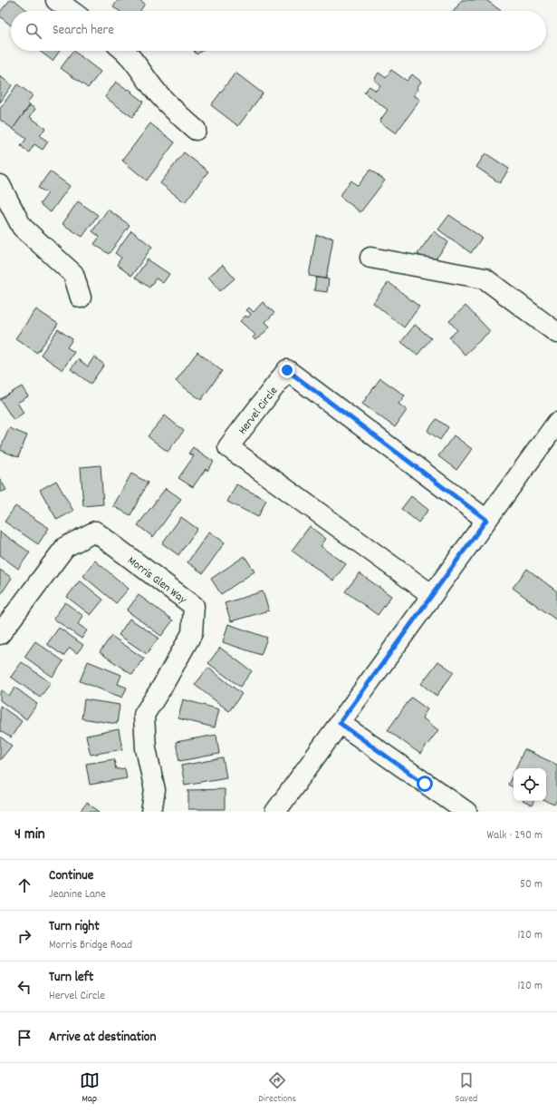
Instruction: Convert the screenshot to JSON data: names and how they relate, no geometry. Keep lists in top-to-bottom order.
{
  "streets": {
    "street": ["Hervel Circle", "Morris Glen Way"]
  },
  "page": {
    "search": "Search here",
    "heading": ["4 min", "Walk · 290 m"],
    "list": [
      ["Continue", "Jeanine Lane", "50 m"],
      ["Turn right", "Morris Bridge Road", "120 m"],
      ["Turn left", "Hervel Circle", "120 m"],
      "Arrive at destination"
    ],
    "nav": ["Map", "Directions", "Saved"]
  }
}
